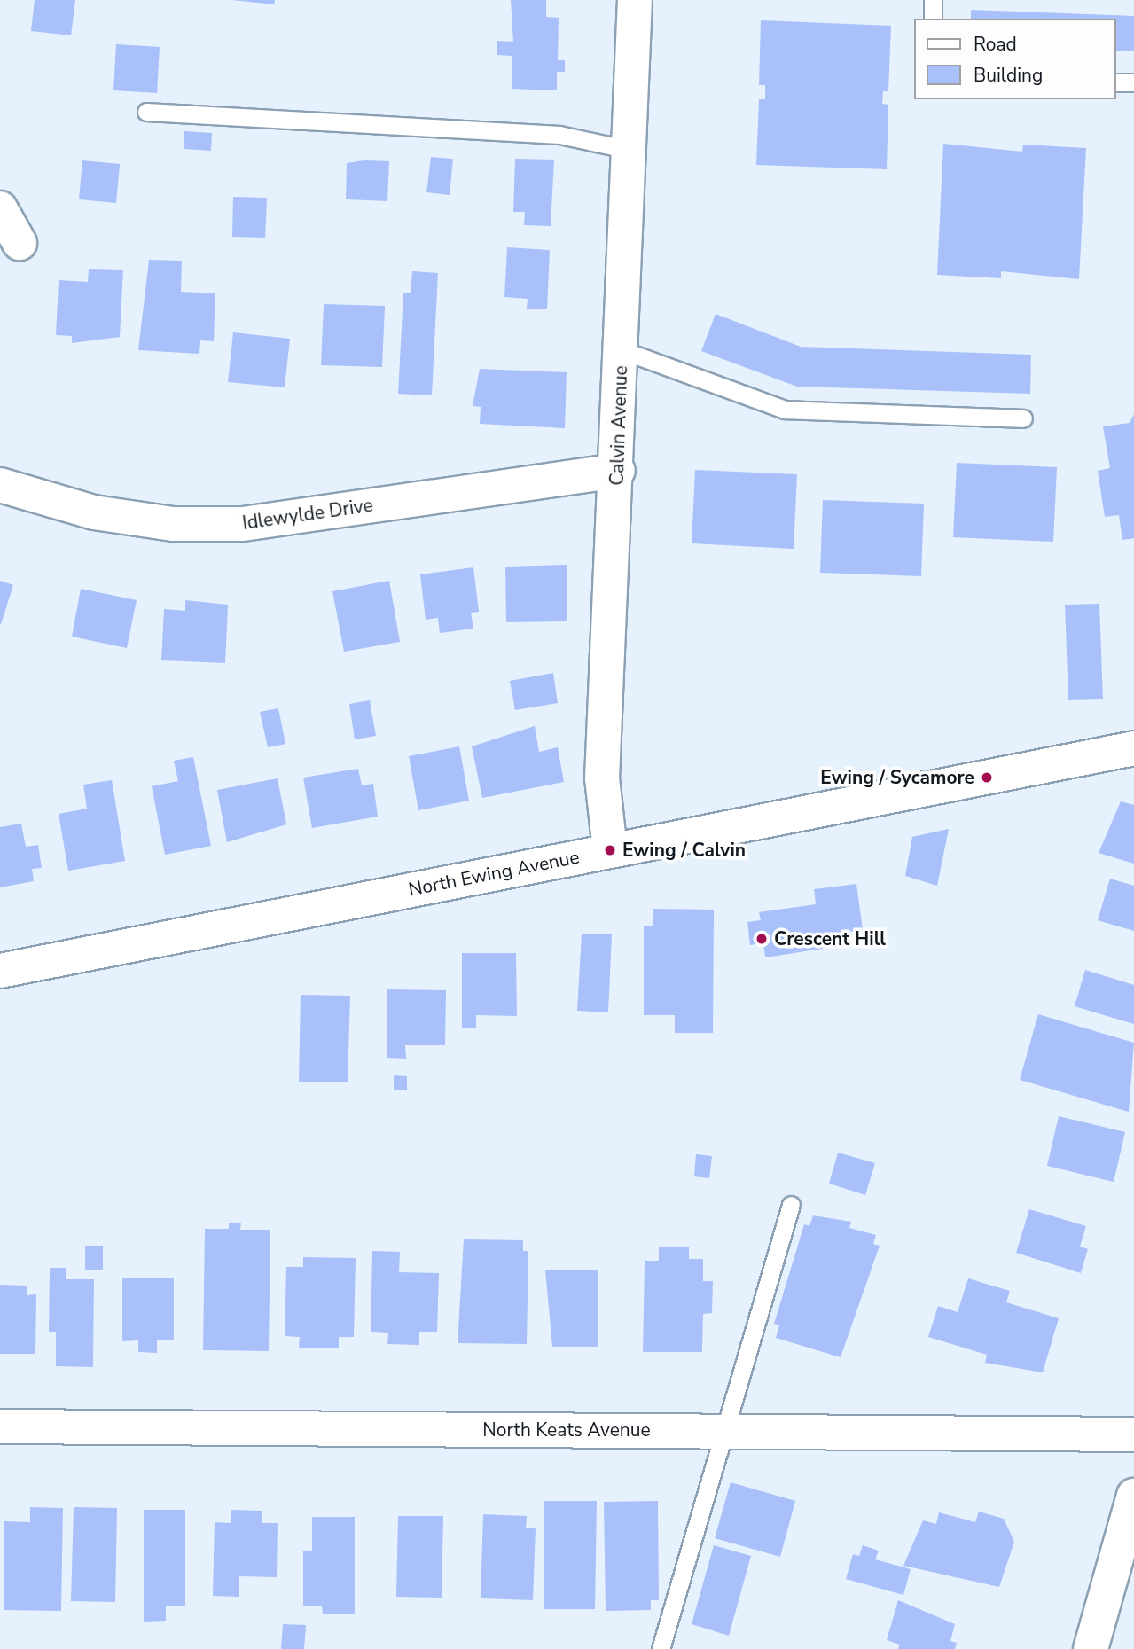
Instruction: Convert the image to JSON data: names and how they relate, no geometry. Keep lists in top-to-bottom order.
{
  "streets": {
    "street": [
      "Calvin Avenue",
      "Idlewylde Drive",
      "North Ewing Avenue",
      "North Keats Avenue"
    ]
  },
  "crossings": [
    ["Calvin Avenue", "Idlewylde Drive"],
    ["Calvin Avenue", "North Ewing Avenue"]
  ],
  "places": ["Ewing / Sycamore", "Ewing / Calvin", "Crescent Hill"],
  "legend": ["Road", "Building"]
}
